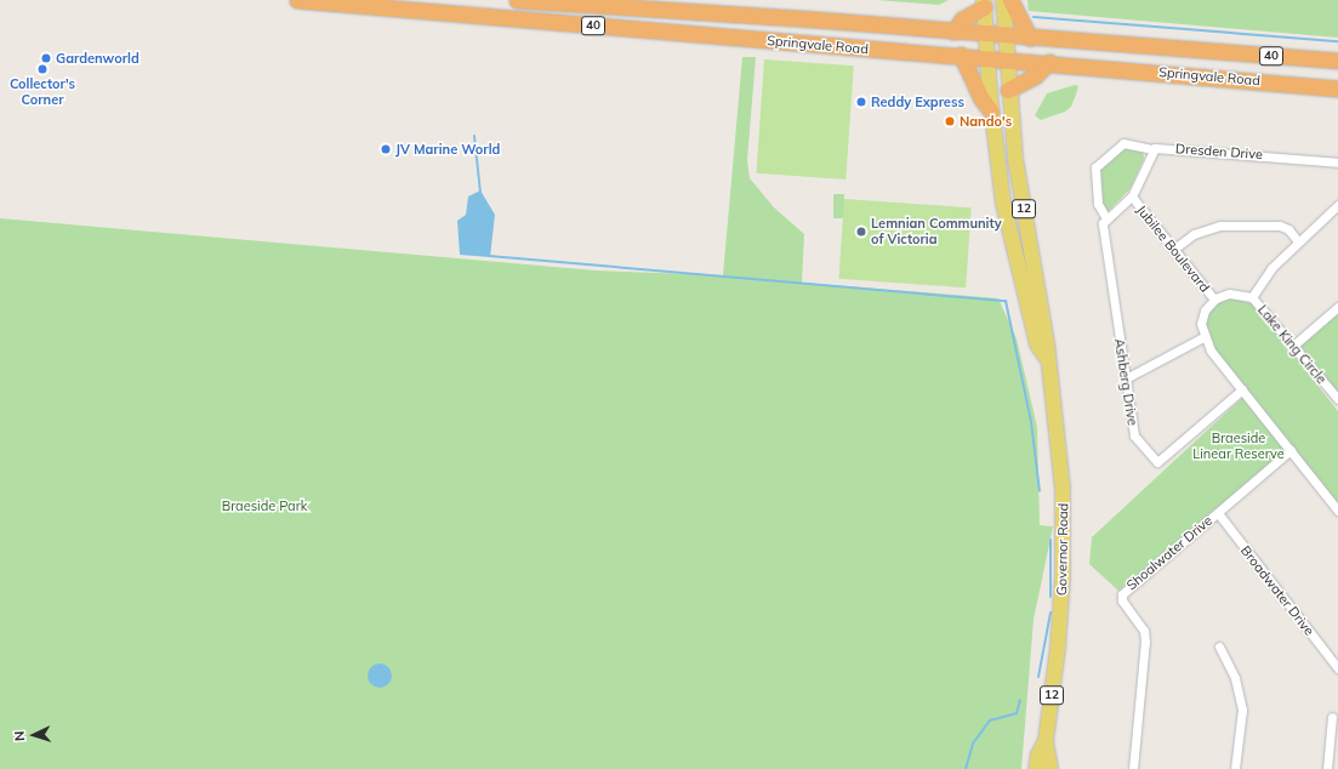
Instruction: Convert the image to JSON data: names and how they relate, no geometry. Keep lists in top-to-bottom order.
{
  "streets": {
    "highway": ["40", "Springvale Road"],
    "main road": ["12", "Governor Road"],
    "street": [
      "Dresden Drive",
      "Jubilee Boulevard",
      "Lake King Circle",
      "Ashberg Drive",
      "Shoalwater Drive",
      "Broadwater Drive"
    ]
  },
  "crossings": [
    ["Springvale Road", "12"],
    ["Springvale Road", "Governor Road"],
    ["Dresden Drive", "Ashberg Drive"],
    ["12", "Governor Road"],
    ["Jubilee Boulevard", "Lake King Circle"],
    ["Shoalwater Drive", "Broadwater Drive"]
  ],
  "parks": ["Braeside Linear Reserve", "Braeside Park"],
  "places": [
    "Gardenworld",
    "Collector's Corner",
    "Reddy Express",
    "Nando's",
    "JV Marine World",
    "Lemnian Community of Victoria"
  ],
  "north": "left"
}
